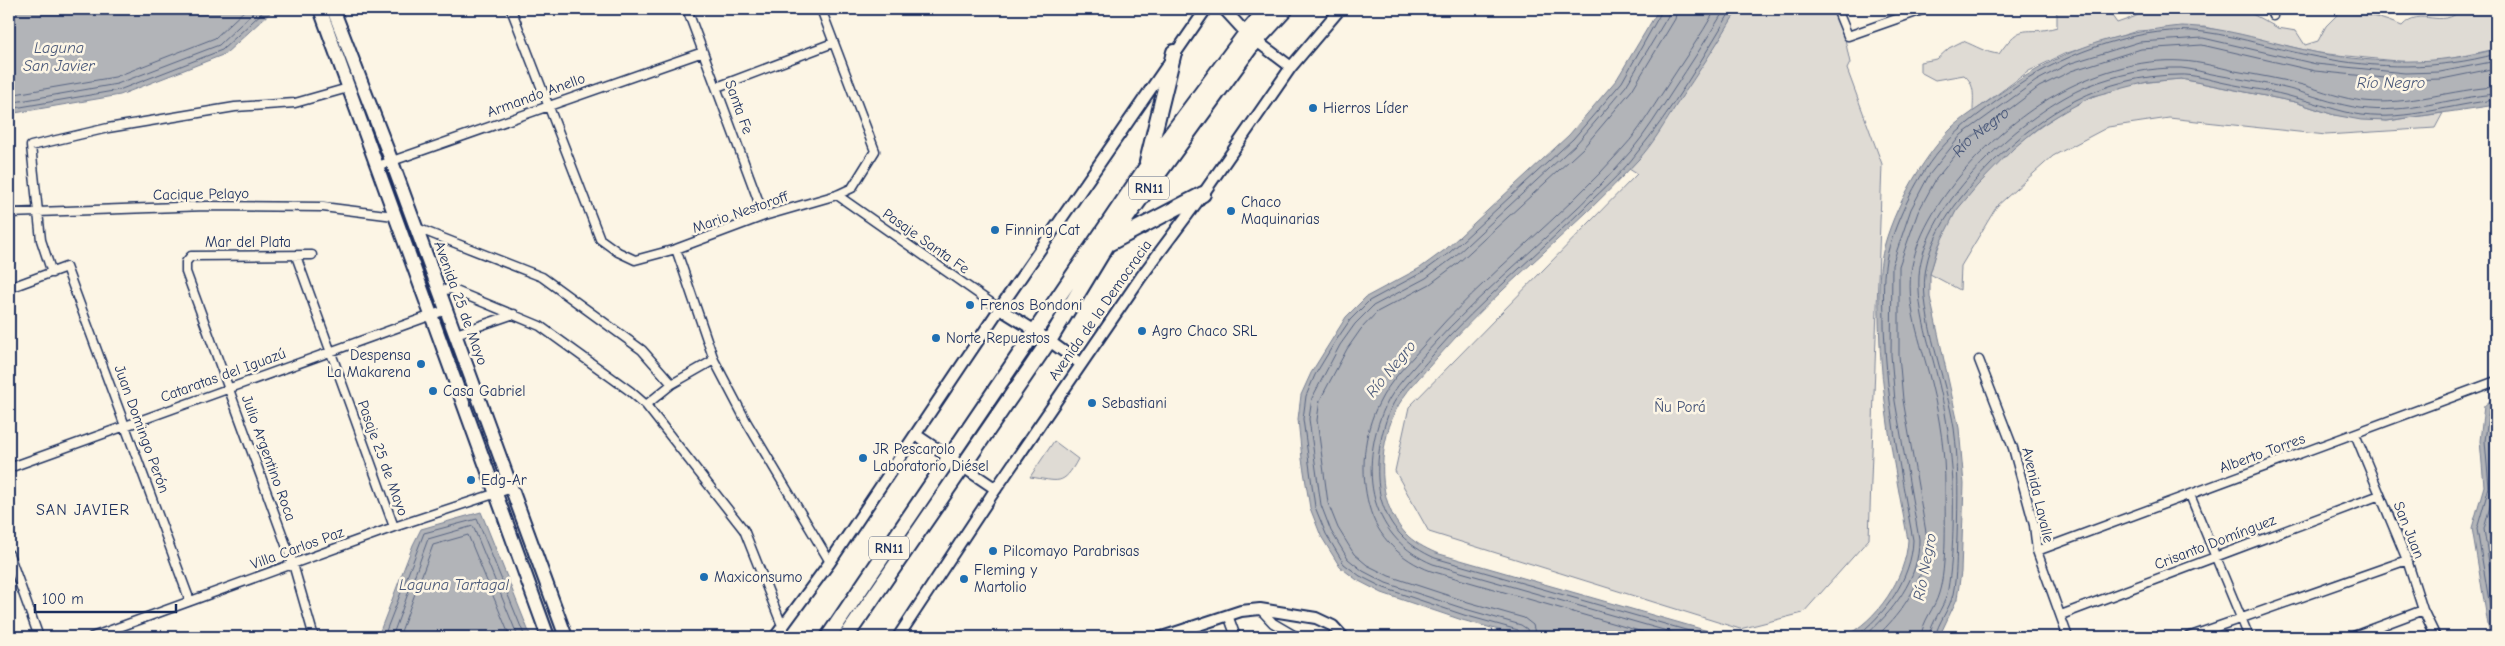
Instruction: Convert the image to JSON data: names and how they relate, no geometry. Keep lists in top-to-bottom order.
{
  "streets": {
    "highway": ["RN11", "Avenida de la Democracia"],
    "main road": ["Avenida 25 de Mayo"],
    "street": [
      "Armando Anello",
      "Santa Fe",
      "Cacique Pelayo",
      "Mario Nestoroff",
      "Pasaje Santa Fe",
      "Mar del Plata",
      "Cataratas del Iguazú",
      "Juan Domingo Perón",
      "Alberto Torres",
      "Julio Argentino Roca",
      "Pasaje 25 de Mayo",
      "Avenida Lavalle",
      "San Juan",
      "Crisanto Domínguez",
      "Villa Carlos Paz"
    ]
  },
  "crossings": [
    ["Armando Anello", "Santa Fe"],
    ["Armando Anello", "Mario Nestoroff"],
    ["Armando Anello", "Avenida 25 de Mayo"],
    ["Santa Fe", "Mario Nestoroff"],
    ["RN11", "Avenida de la Democracia"],
    ["Mario Nestoroff", "Pasaje Santa Fe"],
    ["Mar del Plata", "Julio Argentino Roca"],
    ["Mar del Plata", "Pasaje 25 de Mayo"],
    ["Avenida 25 de Mayo", "Cataratas del Iguazú"],
    ["Avenida 25 de Mayo", "Villa Carlos Paz"],
    ["Cataratas del Iguazú", "Juan Domingo Perón"],
    ["Cataratas del Iguazú", "Julio Argentino Roca"],
    ["Cataratas del Iguazú", "Pasaje 25 de Mayo"],
    ["Juan Domingo Perón", "Villa Carlos Paz"],
    ["Alberto Torres", "Avenida Lavalle"],
    ["Alberto Torres", "San Juan"],
    ["Julio Argentino Roca", "Villa Carlos Paz"],
    ["Pasaje 25 de Mayo", "Villa Carlos Paz"],
    ["Avenida Lavalle", "Crisanto Domínguez"],
    ["San Juan", "Crisanto Domínguez"]
  ],
  "districts": ["SAN JAVIER"],
  "water": ["Laguna San Javier", "Río Negro", "Laguna Tartagal"],
  "parks": ["Ñu Porá"],
  "places": [
    "Hierros Líder",
    "Chaco Maquinarias",
    "Finning Cat",
    "Frenos Bondoni",
    "Agro Chaco SRL",
    "Norte Repuestos",
    "Despensa La Makarena",
    "Casa Gabriel",
    "Sebastiani",
    "JR Pescarolo Laboratorio Diésel",
    "Edg-Ar",
    "Pilcomayo Parabrisas",
    "Maxiconsumo",
    "Fleming y Martolio"
  ],
  "scale_bar": "100 m"
}
